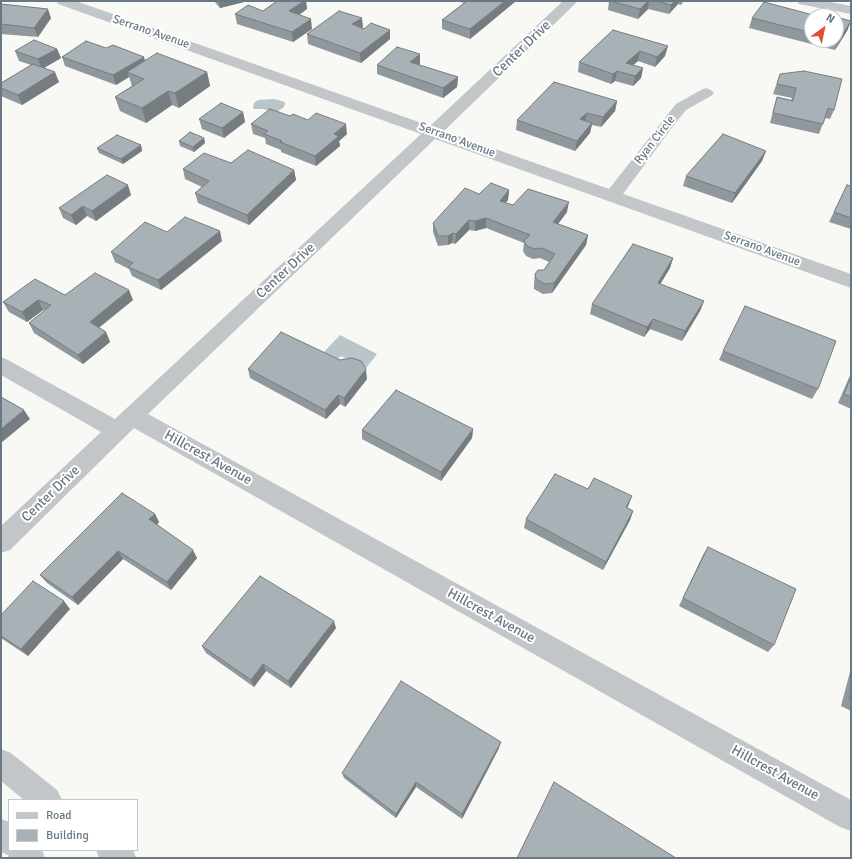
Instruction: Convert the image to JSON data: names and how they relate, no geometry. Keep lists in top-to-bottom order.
{
  "streets": {
    "street": [
      "Serrano Avenue",
      "Center Drive",
      "Ryan Circle",
      "Hillcrest Avenue"
    ]
  },
  "crossings": [
    ["Serrano Avenue", "Center Drive"],
    ["Serrano Avenue", "Ryan Circle"],
    ["Center Drive", "Hillcrest Avenue"]
  ],
  "legend": ["Road", "Building"],
  "north": "top right"
}
